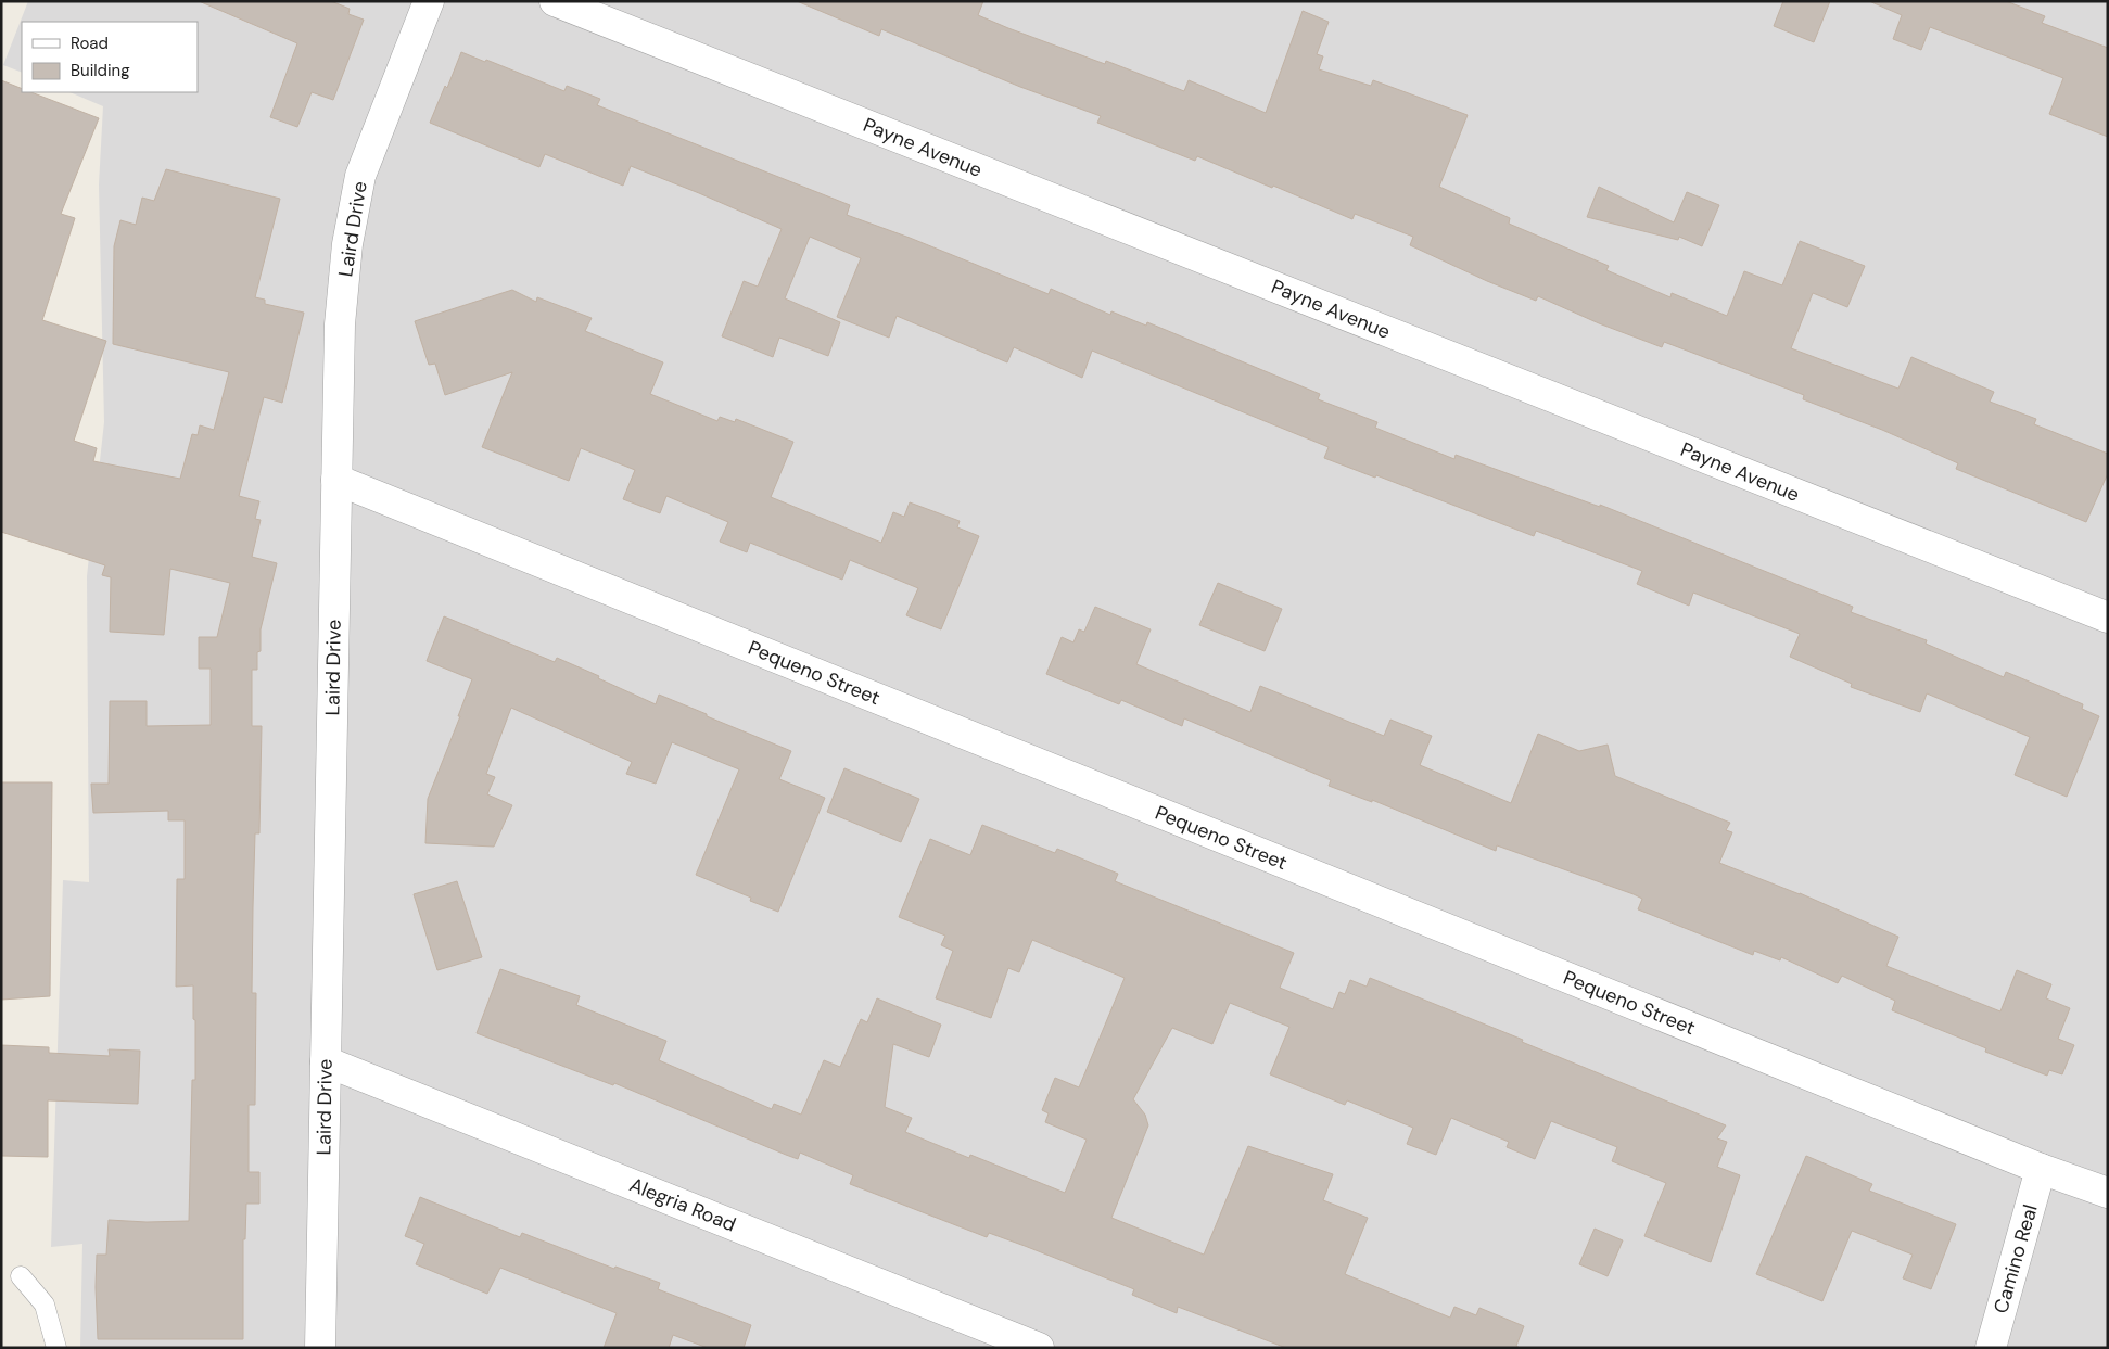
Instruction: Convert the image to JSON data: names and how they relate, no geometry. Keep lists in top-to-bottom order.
{
  "streets": {
    "street": [
      "Payne Avenue",
      "Laird Drive",
      "Pequeno Street",
      "Alegria Road",
      "Camino Real"
    ]
  },
  "crossings": [
    ["Laird Drive", "Pequeno Street"],
    ["Laird Drive", "Alegria Road"],
    ["Pequeno Street", "Camino Real"]
  ],
  "legend": ["Road", "Building"]
}
